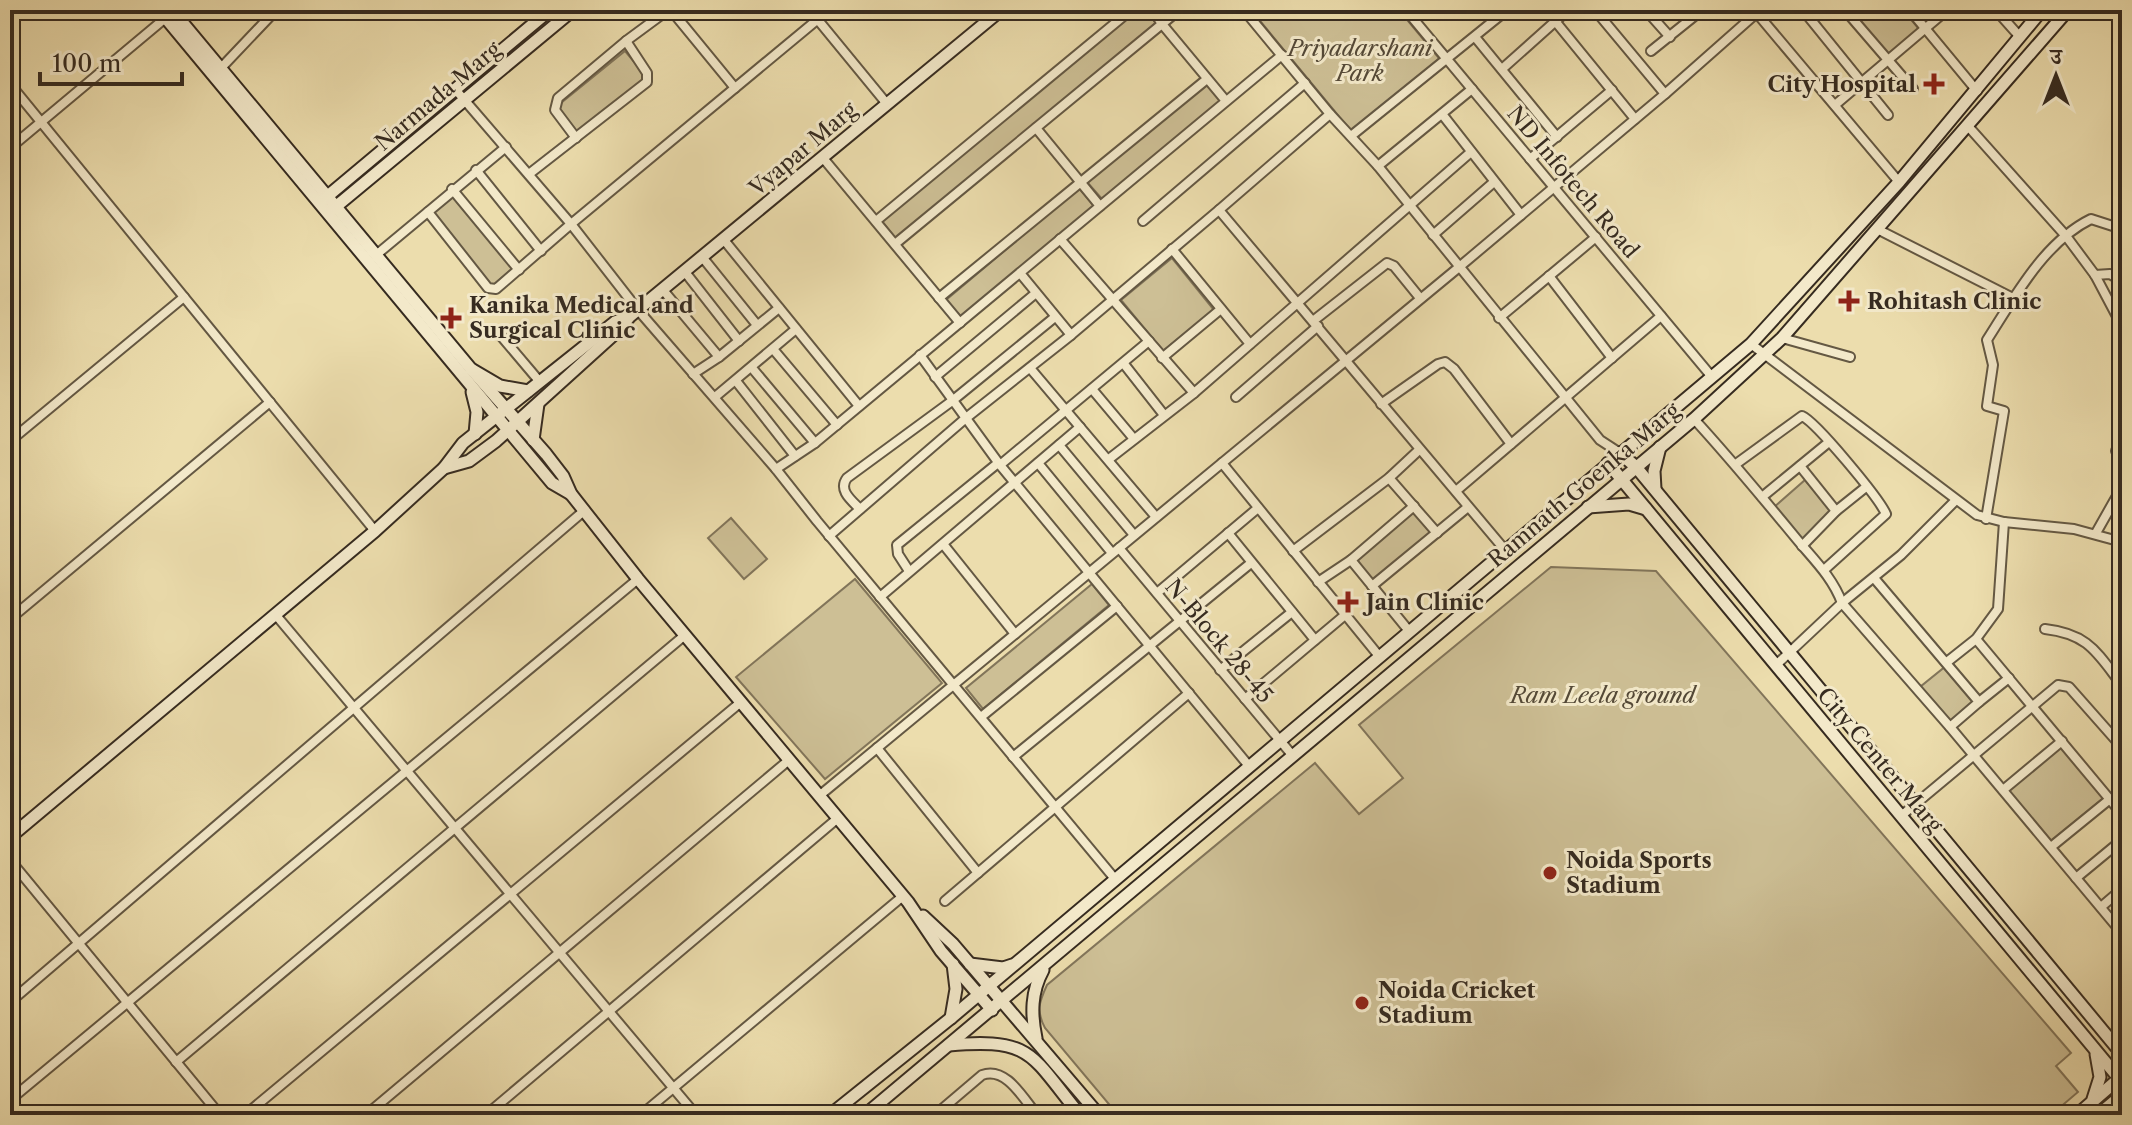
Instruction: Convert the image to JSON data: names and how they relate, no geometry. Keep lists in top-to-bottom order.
{
  "streets": {
    "street": [
      "Narmada Marg",
      "Vyapar Marg",
      "ND Infotech Road",
      "Ramnath Goenka Marg",
      "N-Block 28-45",
      "City Center Marg"
    ]
  },
  "crossings": [
    ["ND Infotech Road", "Ramnath Goenka Marg"],
    ["Ramnath Goenka Marg", "N-Block 28-45"],
    ["Ramnath Goenka Marg", "City Center Marg"]
  ],
  "parks": ["Priyadarshani Park", "Ram Leela ground"],
  "places": {
    "health": [
      "City Hospital",
      "Rohitash Clinic",
      "Kanika Medical and Surgical Clinic",
      "Jain Clinic"
    ],
    "other": ["Noida Sports Stadium", "Noida Cricket Stadium"]
  },
  "scale_bar": "100 m",
  "north": "top"
}
